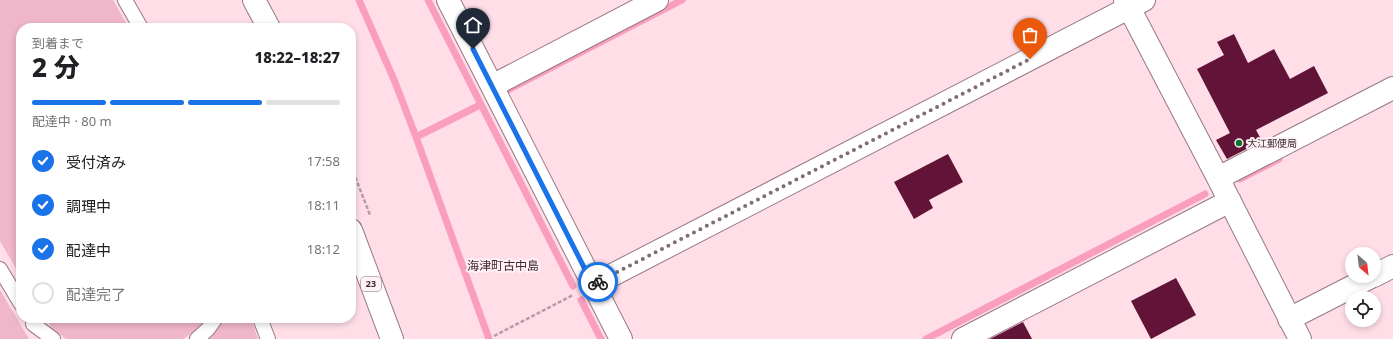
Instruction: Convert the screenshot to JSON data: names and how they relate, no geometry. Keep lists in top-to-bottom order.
{
  "streets": {
    "street": ["23"]
  },
  "districts": ["海津町古中島"],
  "places": ["大江郵便局"],
  "north": "bottom right",
  "page": {
    "heading": ["2 分", "到着まで", "18:22–18:27"],
    "bar": "配達中 · 80 m",
    "list": [
      ["受付済み", "17:58"],
      ["調理中", "18:11"],
      ["配達中", "18:12"],
      "配達完了"
    ]
  }
}
